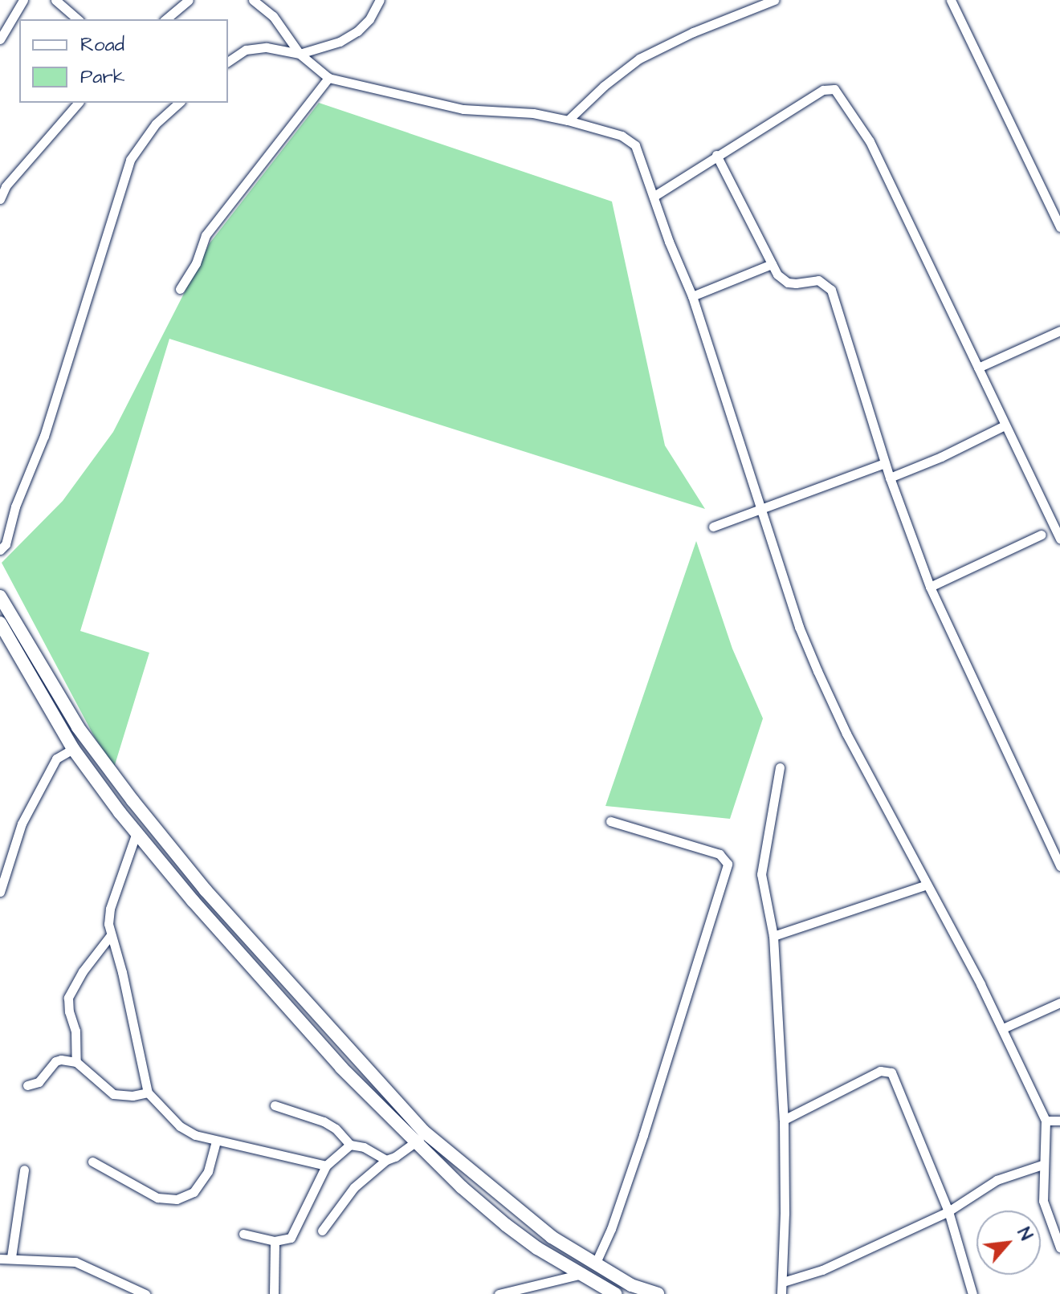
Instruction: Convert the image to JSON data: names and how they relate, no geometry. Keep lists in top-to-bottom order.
{
  "legend": ["Road", "Park"],
  "north": "top right"
}
